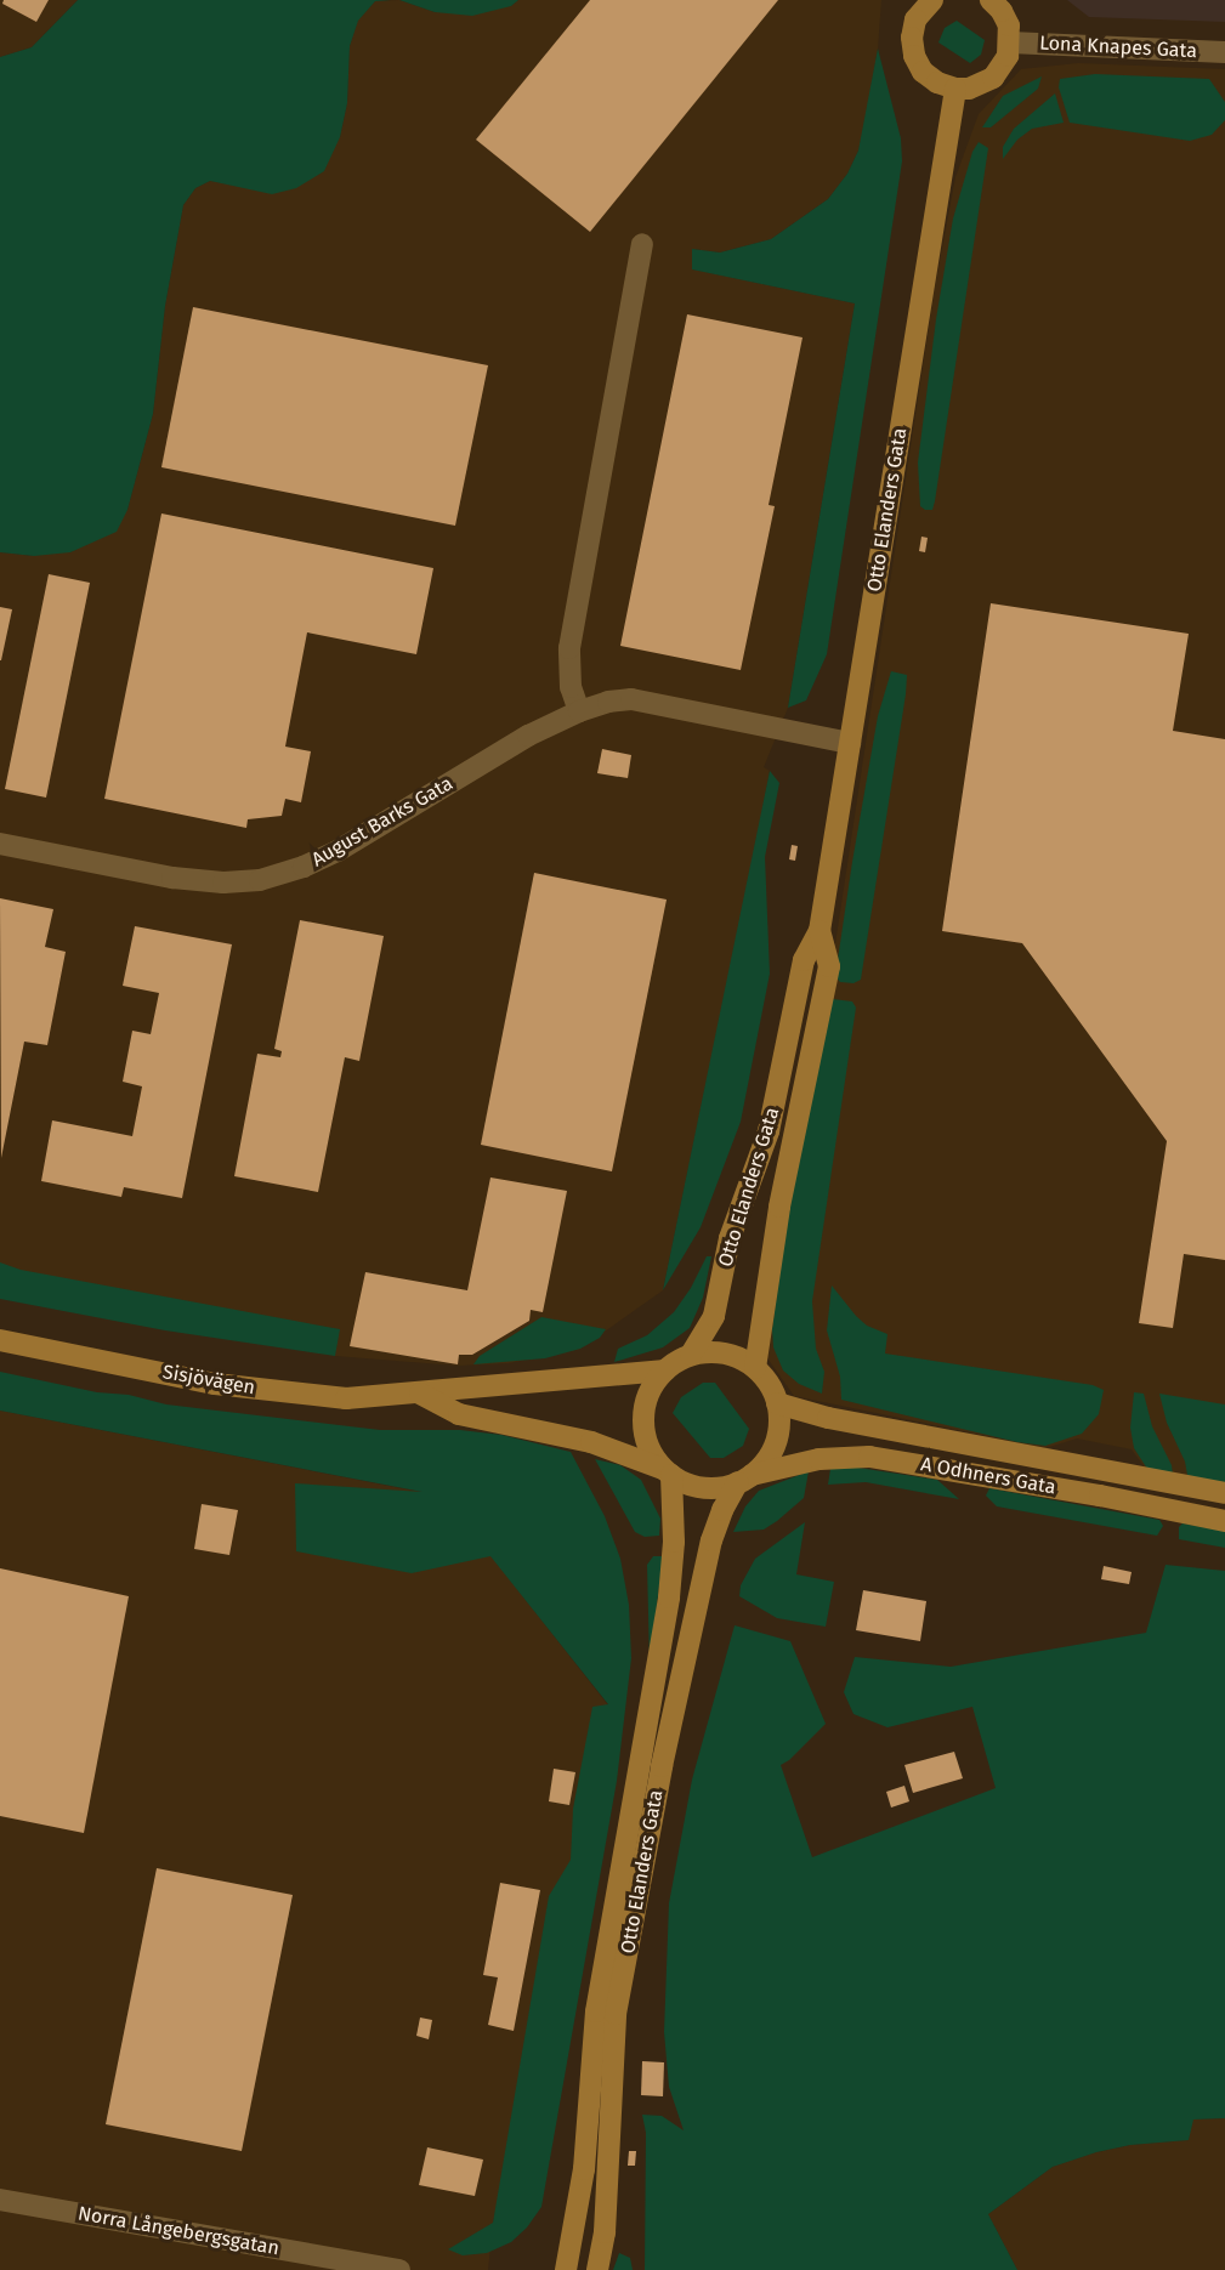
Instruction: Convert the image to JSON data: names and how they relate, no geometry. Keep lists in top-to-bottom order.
{
  "streets": {
    "street": [
      "Lona Knapes Gata",
      "Otto Elanders Gata",
      "August Barks Gata",
      "Sisjövägen",
      "A Odhners Gata",
      "Norra Långebergsgatan"
    ]
  },
  "crossings": [
    ["Otto Elanders Gata", "August Barks Gata"],
    ["Otto Elanders Gata", "Sisjövägen"],
    ["Otto Elanders Gata", "A Odhners Gata"],
    ["Sisjövägen", "A Odhners Gata"]
  ]
}
